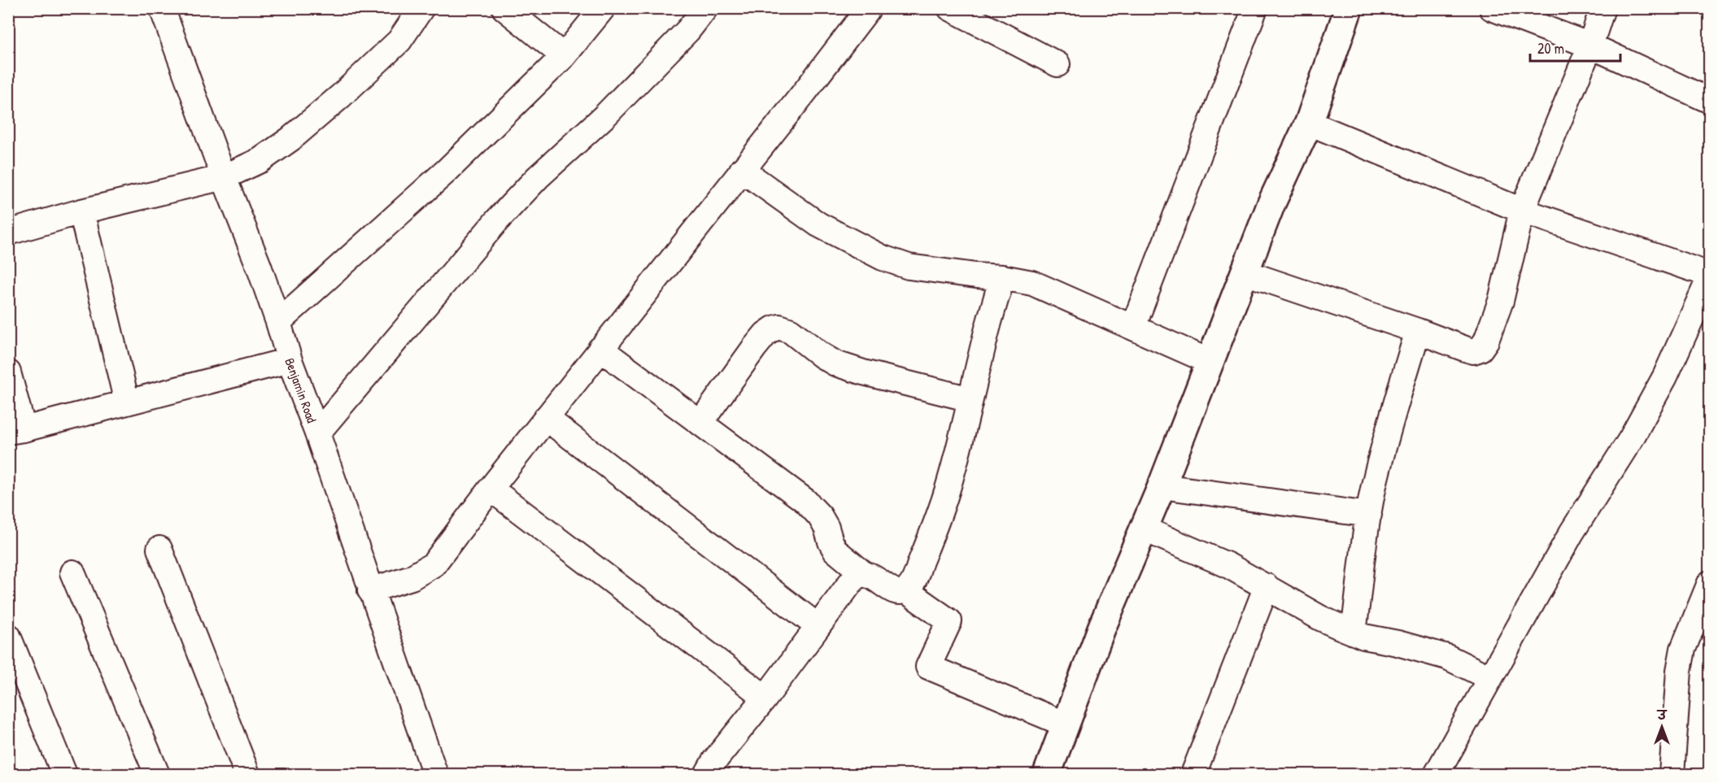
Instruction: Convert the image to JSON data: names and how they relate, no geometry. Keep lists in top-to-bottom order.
{
  "streets": {
    "street": ["Benjamin Road"]
  },
  "scale_bar": "20 m",
  "north": "top"
}
